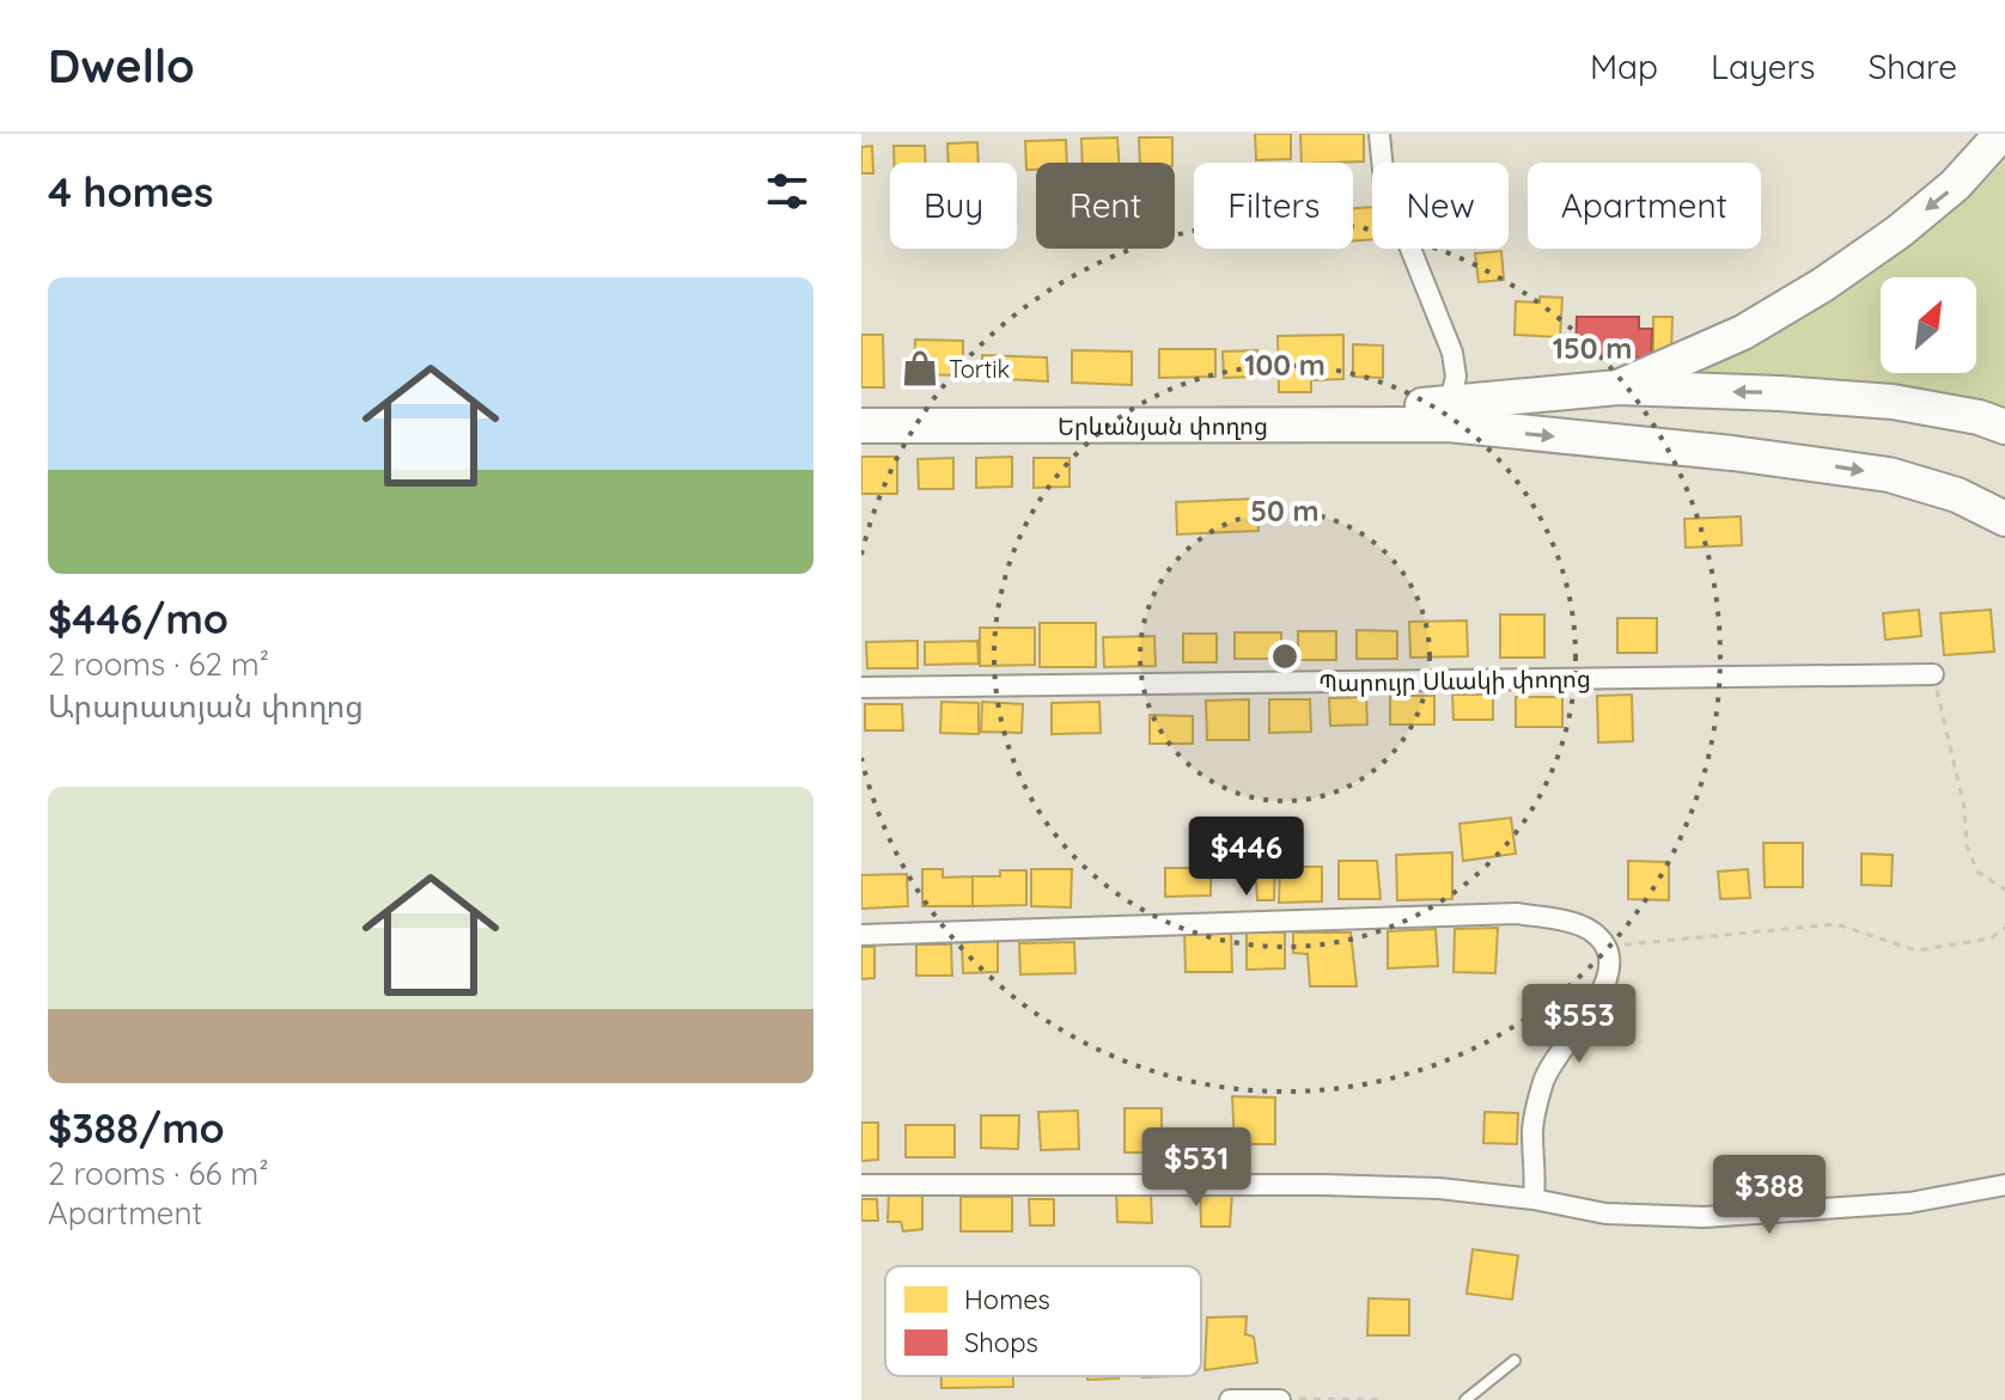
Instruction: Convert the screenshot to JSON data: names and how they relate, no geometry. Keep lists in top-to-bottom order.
{
  "streets": {
    "highway": ["Երևանյան փողոց"],
    "street": ["Պարույր Սևակի փողոց"]
  },
  "places": {
    "shop": ["Tortik"]
  },
  "legend": ["Homes", "Shops"],
  "north": "top right",
  "page": {
    "header": "Dwello",
    "nav": ["Map", "Layers", "Share"],
    "heading": "4 homes",
    "chip": [
      "Buy",
      "Rent",
      "Filters",
      "New",
      "Apartment"
    ],
    "list": [
      {
        "name": "$446/mo",
        "note": "2 rooms · 62 m² · Արարատյան փողոց"
      },
      {
        "name": "$388/mo",
        "note": "2 rooms · 66 m² · Apartment"
      }
    ],
    "price": [
      "$446",
      "$553",
      "$531",
      "$388"
    ]
  },
  "rings": ["150 m", "100 m", "50 m"]
}
